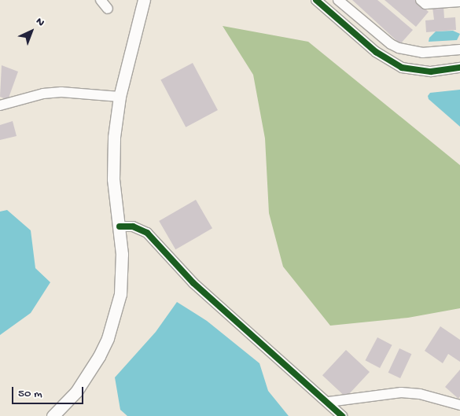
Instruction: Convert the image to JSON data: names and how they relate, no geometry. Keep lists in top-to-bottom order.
{
  "scale_bar": "50 m",
  "north": "top right"
}
